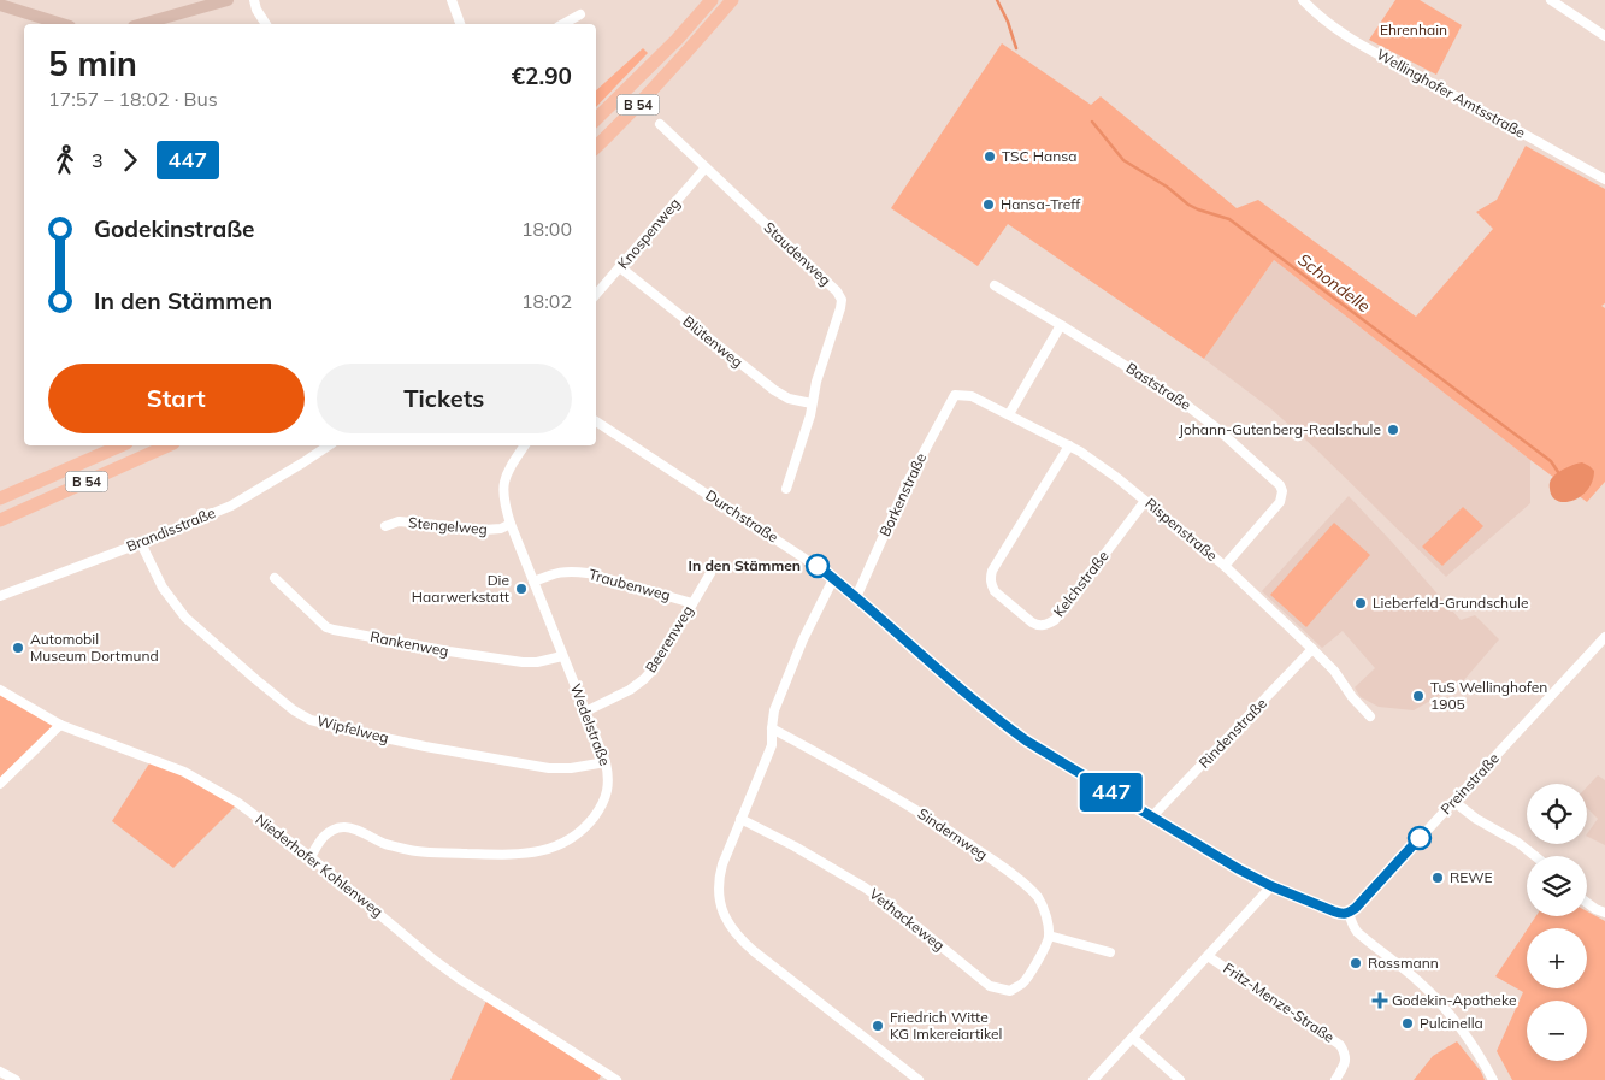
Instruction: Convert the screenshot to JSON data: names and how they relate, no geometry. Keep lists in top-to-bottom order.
{
  "streets": {
    "highway": ["B 54"],
    "street": [
      "Wellinghofer Amtsstraße",
      "Knospenweg",
      "Staudenweg",
      "Blütenweg",
      "Baststraße",
      "Borkenstraße",
      "Durchstraße",
      "Stengelweg",
      "Brandisstraße",
      "Rispenstraße",
      "Kelchstraße",
      "Traubenweg",
      "Beerenweg",
      "Rankenweg",
      "Wedelstraße",
      "Wipfelweg",
      "Rindenstraße",
      "Preinstraße",
      "Sindernweg",
      "Niederhofer Kohlenweg",
      "Vethackeweg",
      "Fritz-Menze-Straße"
    ]
  },
  "crossings": [
    ["Knospenweg", "Staudenweg"],
    ["Knospenweg", "Blütenweg"],
    ["Staudenweg", "Blütenweg"],
    ["Baststraße", "Rispenstraße"],
    ["Borkenstraße", "Durchstraße"],
    ["Borkenstraße", "Rispenstraße"],
    ["Durchstraße", "Rindenstraße"],
    ["Stengelweg", "Wedelstraße"],
    ["Brandisstraße", "Wipfelweg"],
    ["Rispenstraße", "Kelchstraße"],
    ["Rispenstraße", "Rindenstraße"],
    ["Traubenweg", "Beerenweg"],
    ["Traubenweg", "Wedelstraße"],
    ["Beerenweg", "Wedelstraße"],
    ["Rankenweg", "Wedelstraße"],
    ["Wedelstraße", "Wipfelweg"],
    ["Wedelstraße", "Niederhofer Kohlenweg"],
    ["Sindernweg", "Vethackeweg"]
  ],
  "water": ["Schondelle"],
  "parks": ["Ehrenhain"],
  "places": {
    "other": [
      "TSC Hansa",
      "Hansa-Treff",
      "Johann-Gutenberg-Realschule",
      "In den Stämmen",
      "Die Haarwerkstatt",
      "Lieberfeld-Grundschule",
      "Automobil Museum Dortmund",
      "TuS Wellinghofen 1905",
      "REWE",
      "Rossmann",
      "Pulcinella",
      "Friedrich Witte KG Imkereiartikel"
    ],
    "health": ["Godekin-Apotheke"]
  },
  "lines": ["bus line 447"],
  "page": {
    "on_map": "447",
    "heading": ["5 min", "17:57 – 18:02 · Bus", "€2.90"],
    "legs": ["3", "447"],
    "list": [
      {
        "name": "Godekinstraße",
        "value": "18:00"
      },
      {
        "name": "In den Stämmen",
        "value": "18:02"
      }
    ],
    "buttons": ["Start", "Tickets"],
    "map_buttons": ["+", "−"]
  }
}
